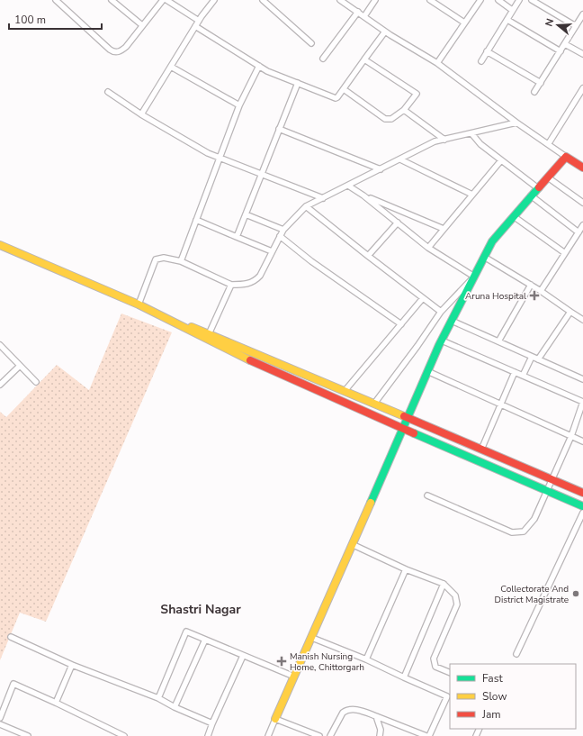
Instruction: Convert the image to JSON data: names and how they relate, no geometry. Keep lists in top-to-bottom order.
{
  "districts": ["Shastri Nagar"],
  "places": {
    "health": ["Aruna Hospital", "Manish Nursing Home, Chittorgarh"],
    "other": ["Collectorate And District Magistrate"]
  },
  "legend": ["Fast", "Slow", "Jam"],
  "scale_bar": "100 m",
  "north": "left"
}
